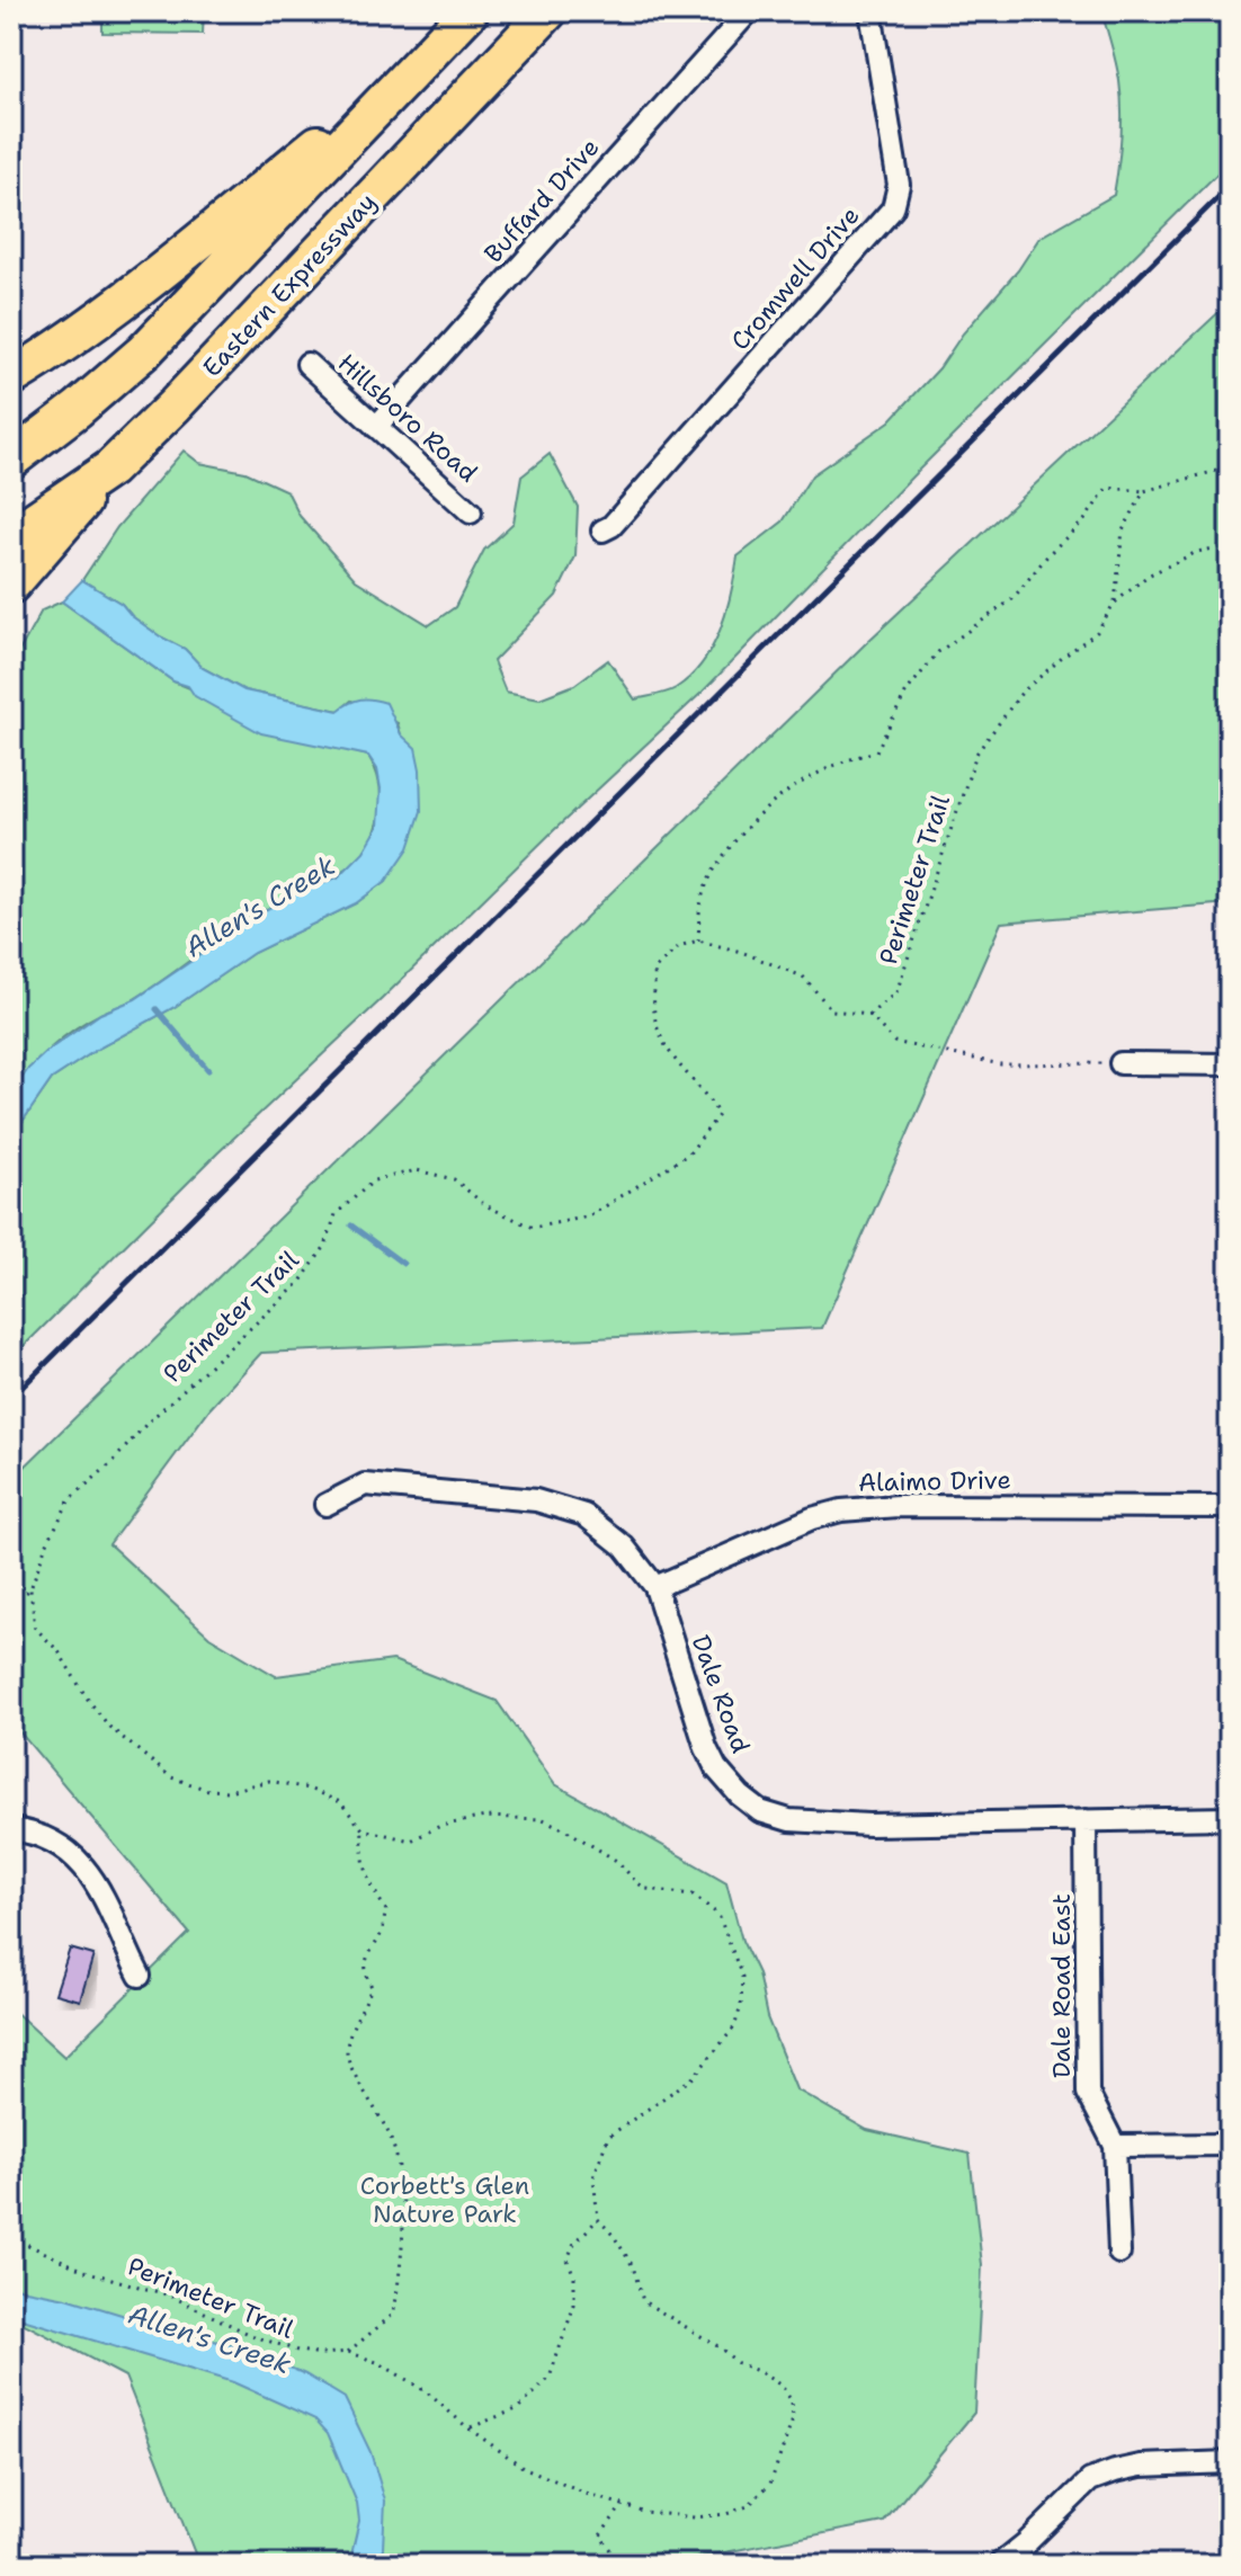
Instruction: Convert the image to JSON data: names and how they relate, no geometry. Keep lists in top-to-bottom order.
{
  "streets": {
    "highway": ["Eastern Expressway"],
    "street": [
      "Buffard Drive",
      "Cromwell Drive",
      "Hillsboro Road",
      "Alaimo Drive",
      "Dale Road",
      "Dale Road East"
    ],
    "path": ["Perimeter Trail"]
  },
  "crossings": [
    ["Buffard Drive", "Hillsboro Road"],
    ["Alaimo Drive", "Dale Road"],
    ["Dale Road", "Dale Road East"]
  ],
  "water": ["Allen's Creek"],
  "parks": ["Corbett's Glen Nature Park"]
}
